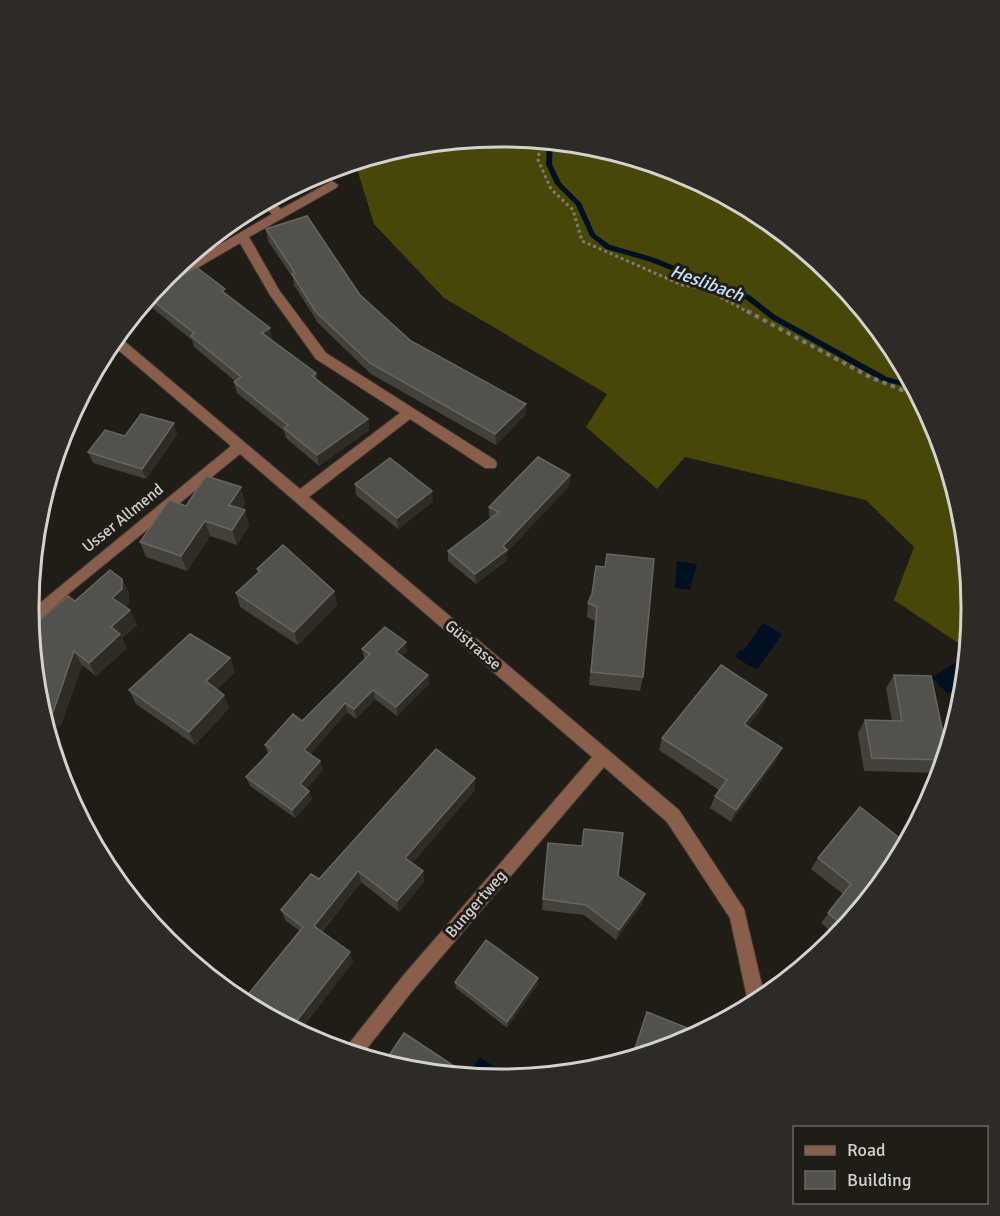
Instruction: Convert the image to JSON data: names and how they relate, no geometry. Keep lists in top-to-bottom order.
{
  "streets": {
    "street": ["Usser Allmend", "Güstrasse", "Bungertweg"]
  },
  "crossings": [
    ["Usser Allmend", "Güstrasse"],
    ["Güstrasse", "Bungertweg"]
  ],
  "water": ["Heslibach"],
  "legend": ["Road", "Building"]
}
